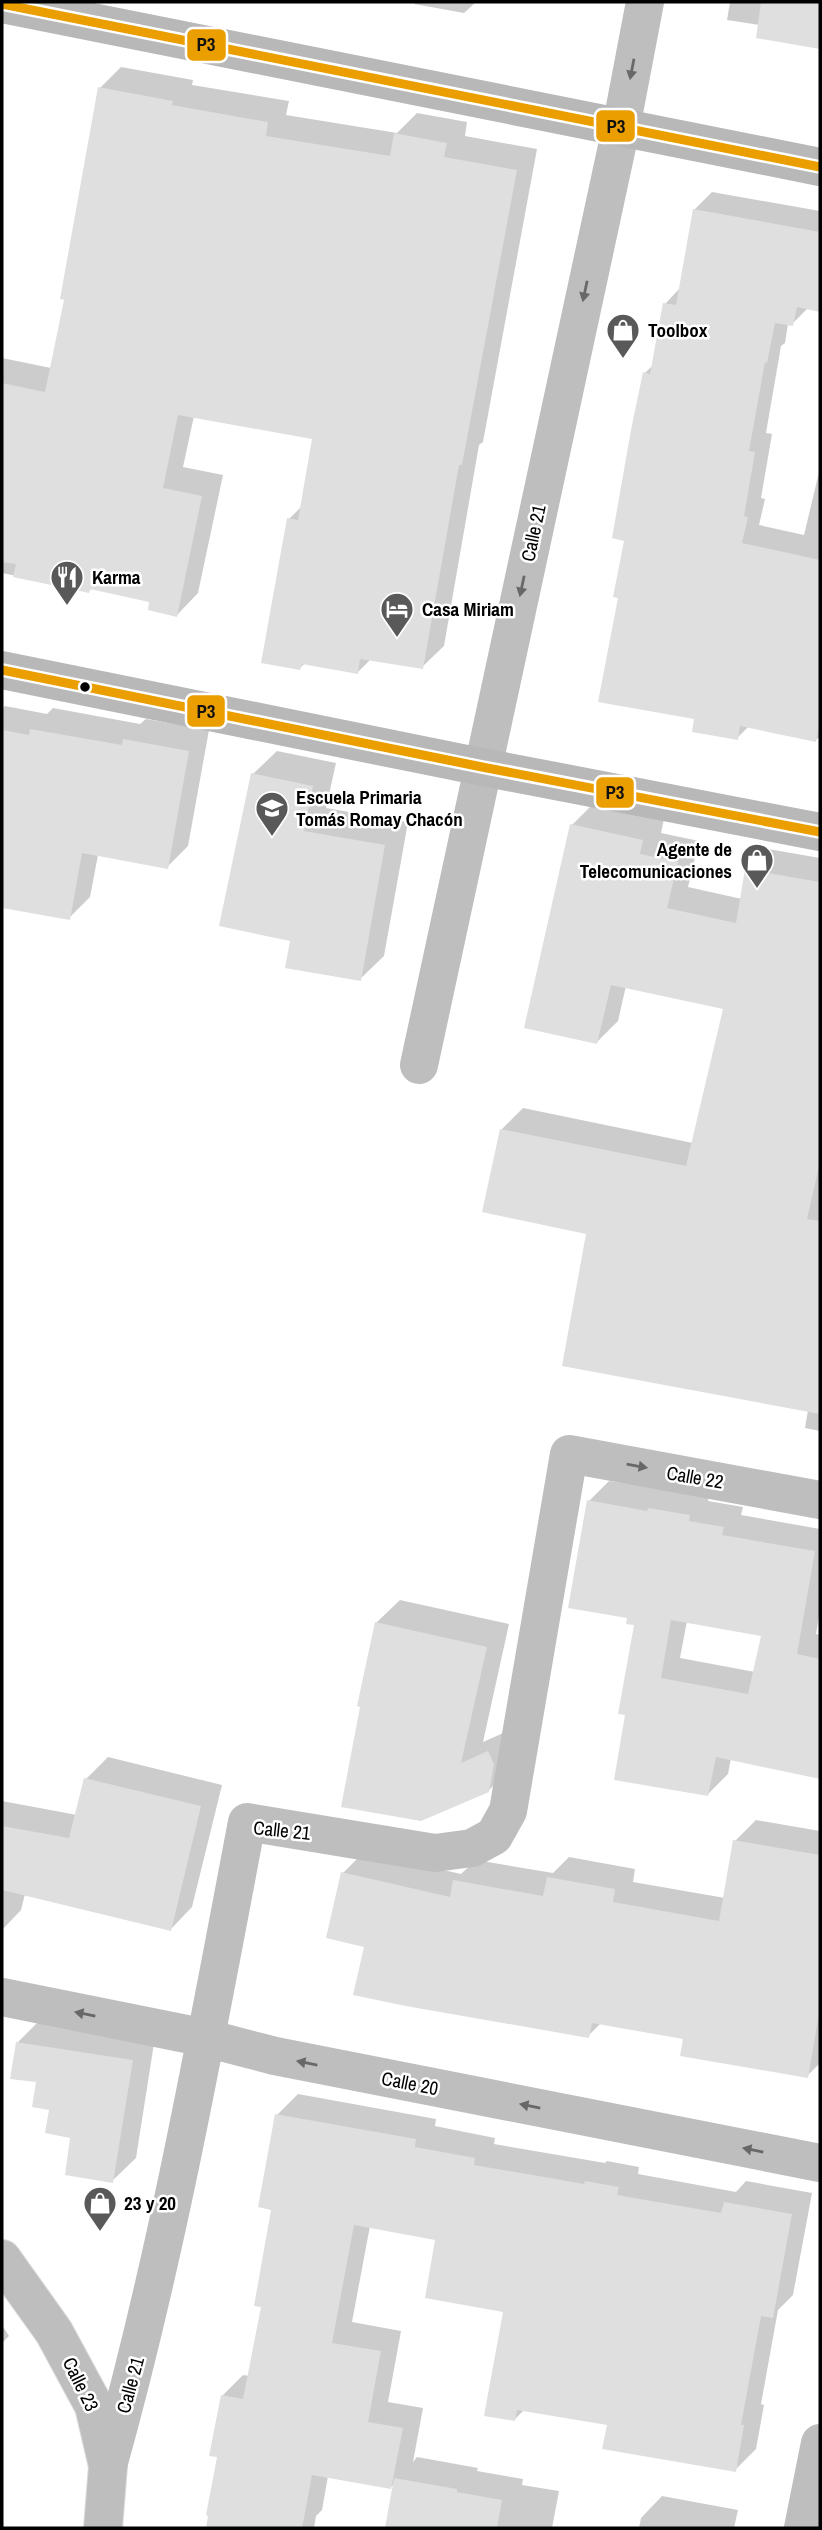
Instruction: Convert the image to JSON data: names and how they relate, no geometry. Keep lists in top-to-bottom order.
{
  "streets": {
    "street": [
      "Calle 21",
      "Calle 22",
      "Calle 20",
      "Calle 23"
    ]
  },
  "crossings": [
    ["Calle 21", "Calle 22"],
    ["Calle 21", "Calle 20"],
    ["Calle 21", "Calle 23"]
  ],
  "one_way": ["Calle 22", "Calle 20"],
  "places": {
    "shop": ["Toolbox", "Agente de Telecomunicaciones", "23 y 20"],
    "restaurant": ["Karma"],
    "hotel": ["Casa Miriam"],
    "school or university": ["Escuela Primaria Tomás Romay Chacón"]
  },
  "lines": ["transit line P3"]
}
